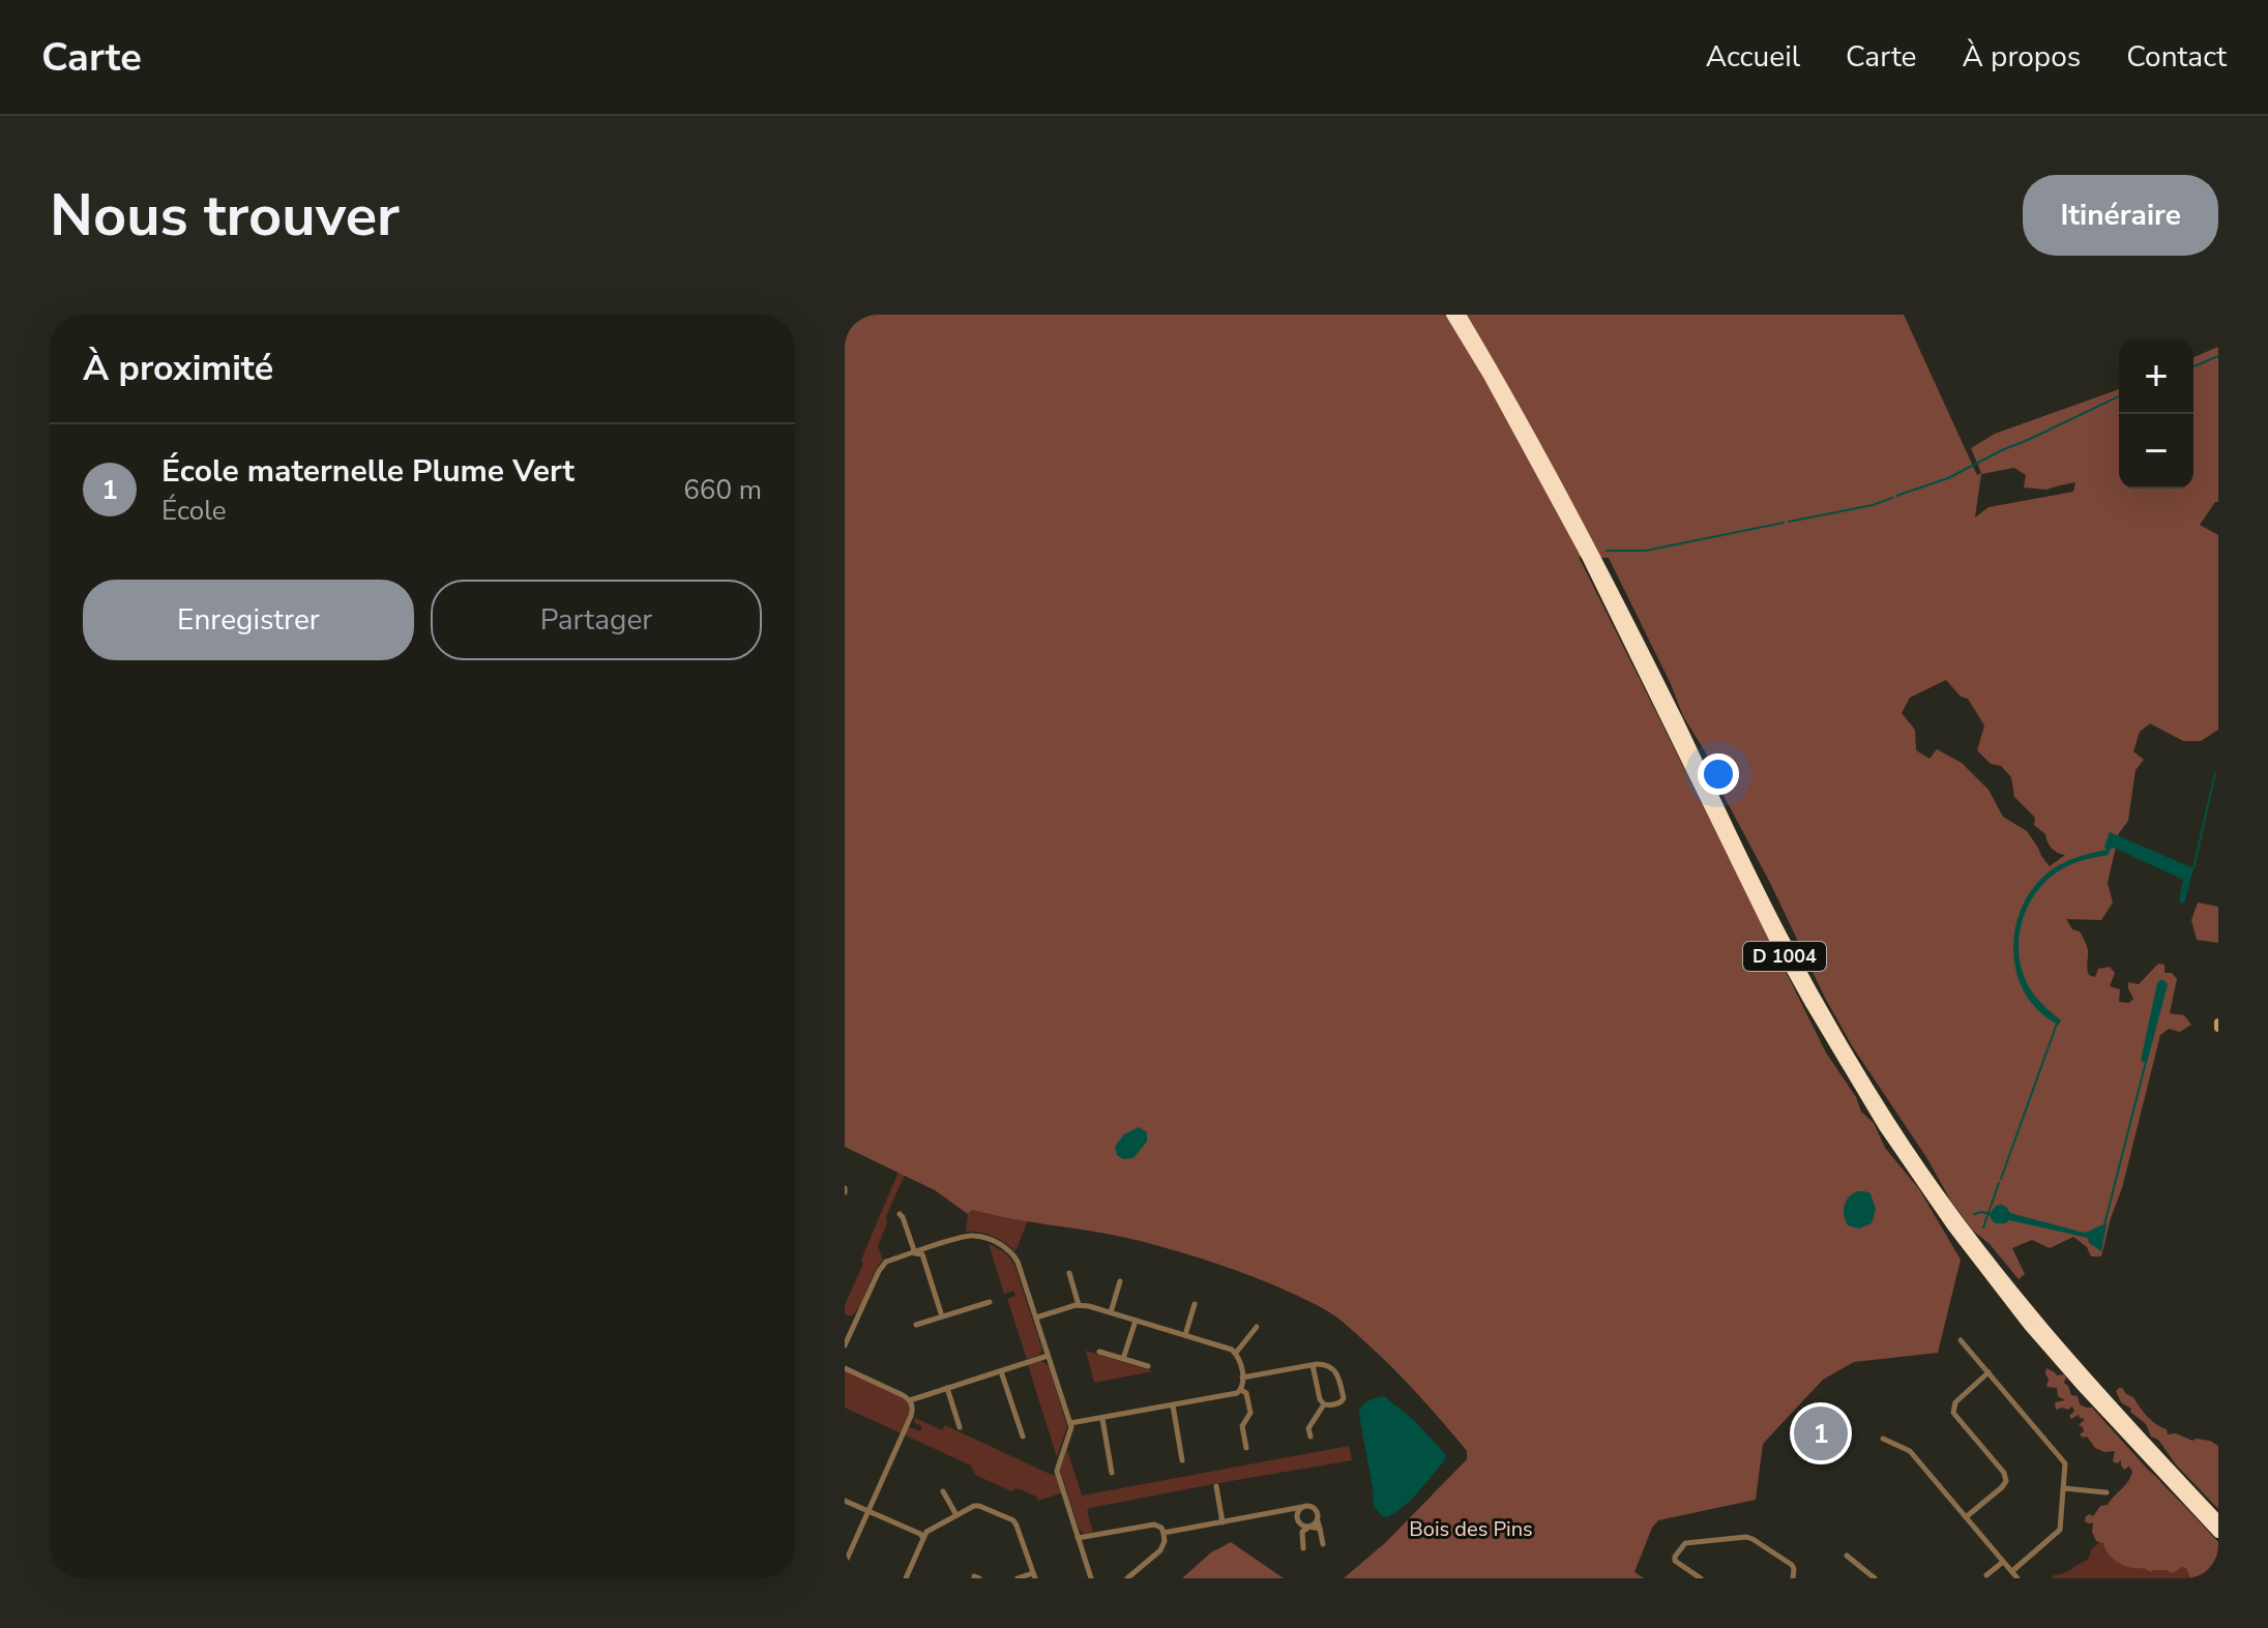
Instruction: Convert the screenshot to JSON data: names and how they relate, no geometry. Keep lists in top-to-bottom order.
{
  "streets": {
    "highway": ["D 1004"]
  },
  "parks": ["Bois des Pins"],
  "page": {
    "header": "Carte",
    "nav": [
      "Accueil",
      "Carte",
      "À propos",
      "Contact"
    ],
    "buttons": [
      "Itinéraire",
      ["Enregistrer", "Partager"]
    ],
    "title": "Nous trouver",
    "heading": "À proximité",
    "map_buttons": ["+", "−"],
    "list": [
      {
        "mark": "1",
        "name": "École maternelle Plume Vert",
        "note": "École",
        "value": "660 m"
      }
    ],
    "pins": "1"
  }
}
